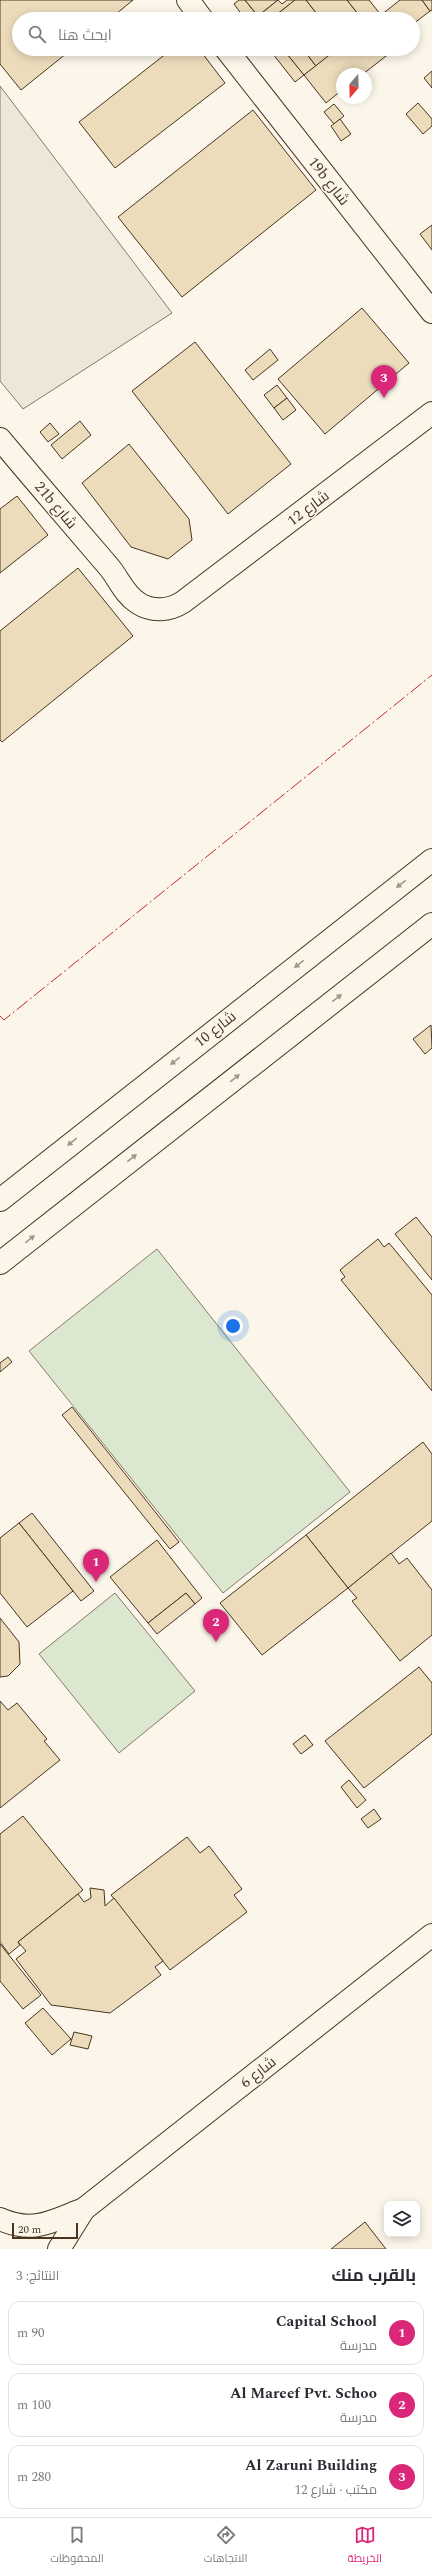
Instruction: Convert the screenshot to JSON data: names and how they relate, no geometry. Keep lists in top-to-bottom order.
{
  "streets": {
    "street": [
      "19b شارع",
      "21b شارع",
      "شارع 12",
      "شارع 10",
      "شارع 6"
    ]
  },
  "crossings": [
    ["21b شارع", "شارع 12"]
  ],
  "scale_bar": "20 m",
  "north": "bottom",
  "page": {
    "search": "ابحث هنا",
    "pins": ["3", "1", "2"],
    "scale": "20 m",
    "heading": ["بالقرب منك", "النتائج: 3"],
    "list": [
      {
        "mark": "1",
        "name": "Capital School",
        "note": "مدرسة",
        "value": "90 m"
      },
      {
        "mark": "2",
        "name": "Al Mareef Pvt. Schoo",
        "note": "مدرسة",
        "value": "100 m"
      },
      {
        "mark": "3",
        "name": "Al Zaruni Building",
        "note": "مكتب · شارع 12",
        "value": "280 m"
      }
    ],
    "nav": ["الخريطة", "الاتجاهات", "المحفوظات"]
  }
}
